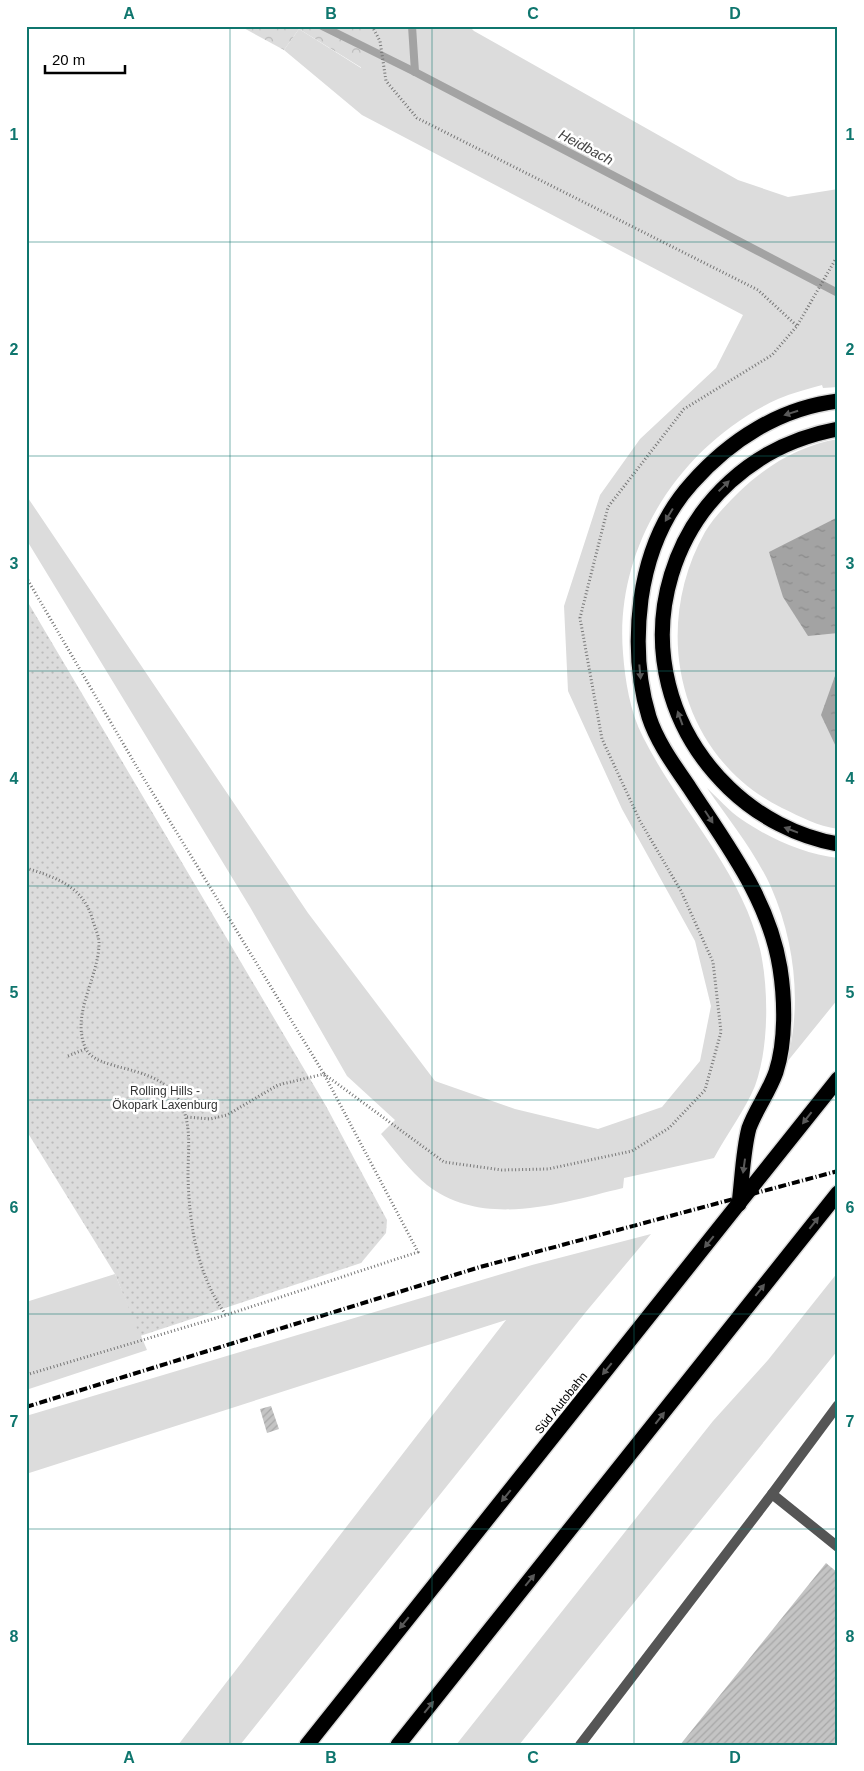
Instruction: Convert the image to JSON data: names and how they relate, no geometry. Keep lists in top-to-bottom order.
{
  "streets": {
    "highway": ["Süd Autobahn"]
  },
  "water": ["Heidbach"],
  "parks": ["Rolling Hills - Ökopark Laxenburg"],
  "scale_bar": "20 m",
  "grid": {
    "columns": [
      "A",
      "B",
      "C",
      "D"
    ],
    "rows": [
      "1",
      "2",
      "3",
      "4",
      "5",
      "6",
      "7",
      "8"
    ]
  }
}
